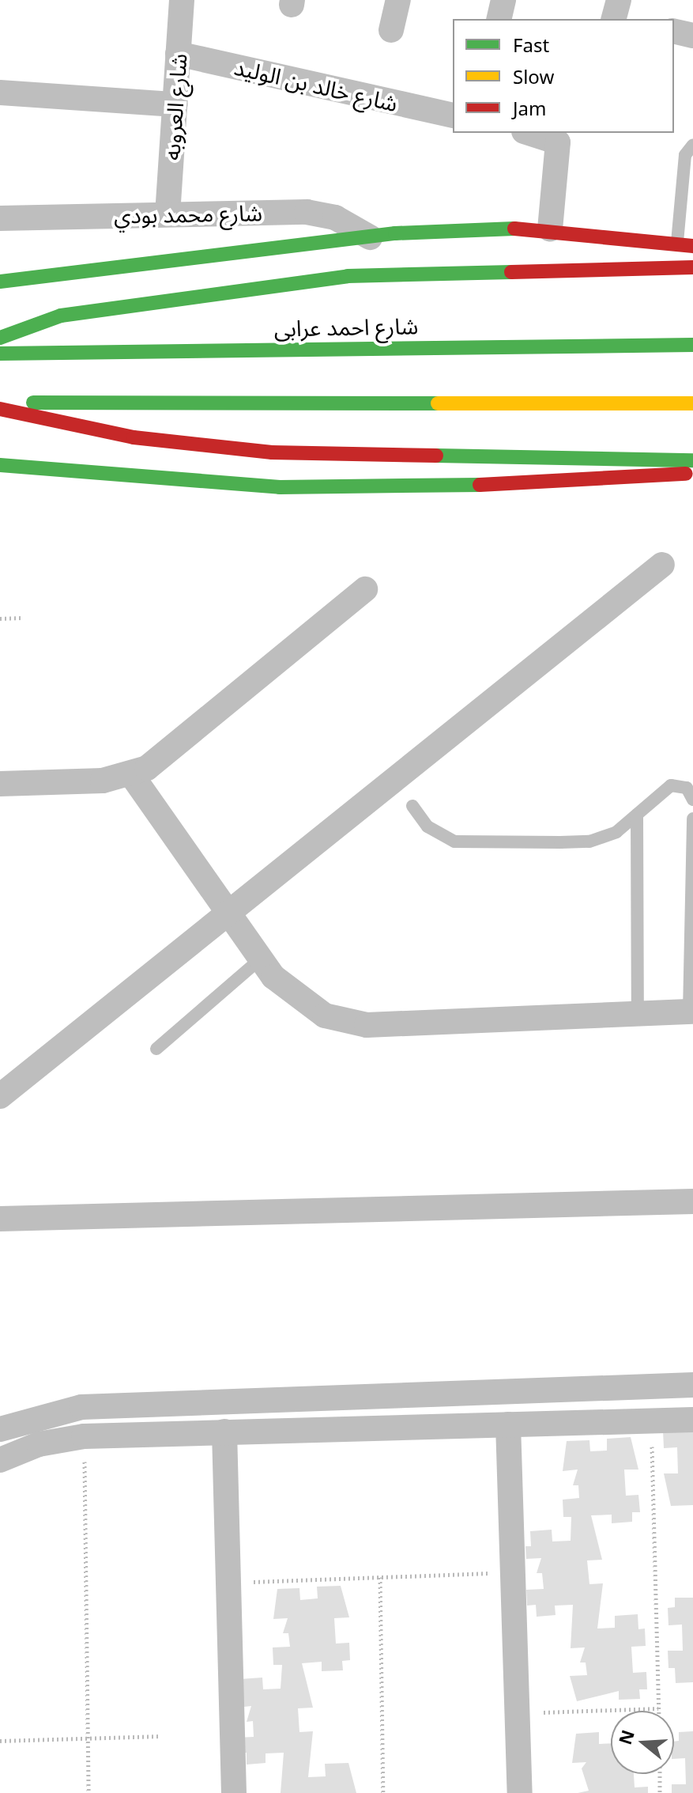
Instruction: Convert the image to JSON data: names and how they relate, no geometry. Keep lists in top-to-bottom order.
{
  "streets": {
    "main road": ["شارع احمد عرابى"],
    "street": ["شارع خالد بن الوليد", "شارع العروبه", "شارع محمد بودي"]
  },
  "crossings": [
    ["شارع خالد بن الوليد", "شارع العروبه"],
    ["شارع العروبه", "شارع محمد بودي"]
  ],
  "legend": ["Fast", "Slow", "Jam"],
  "north": "left"
}
